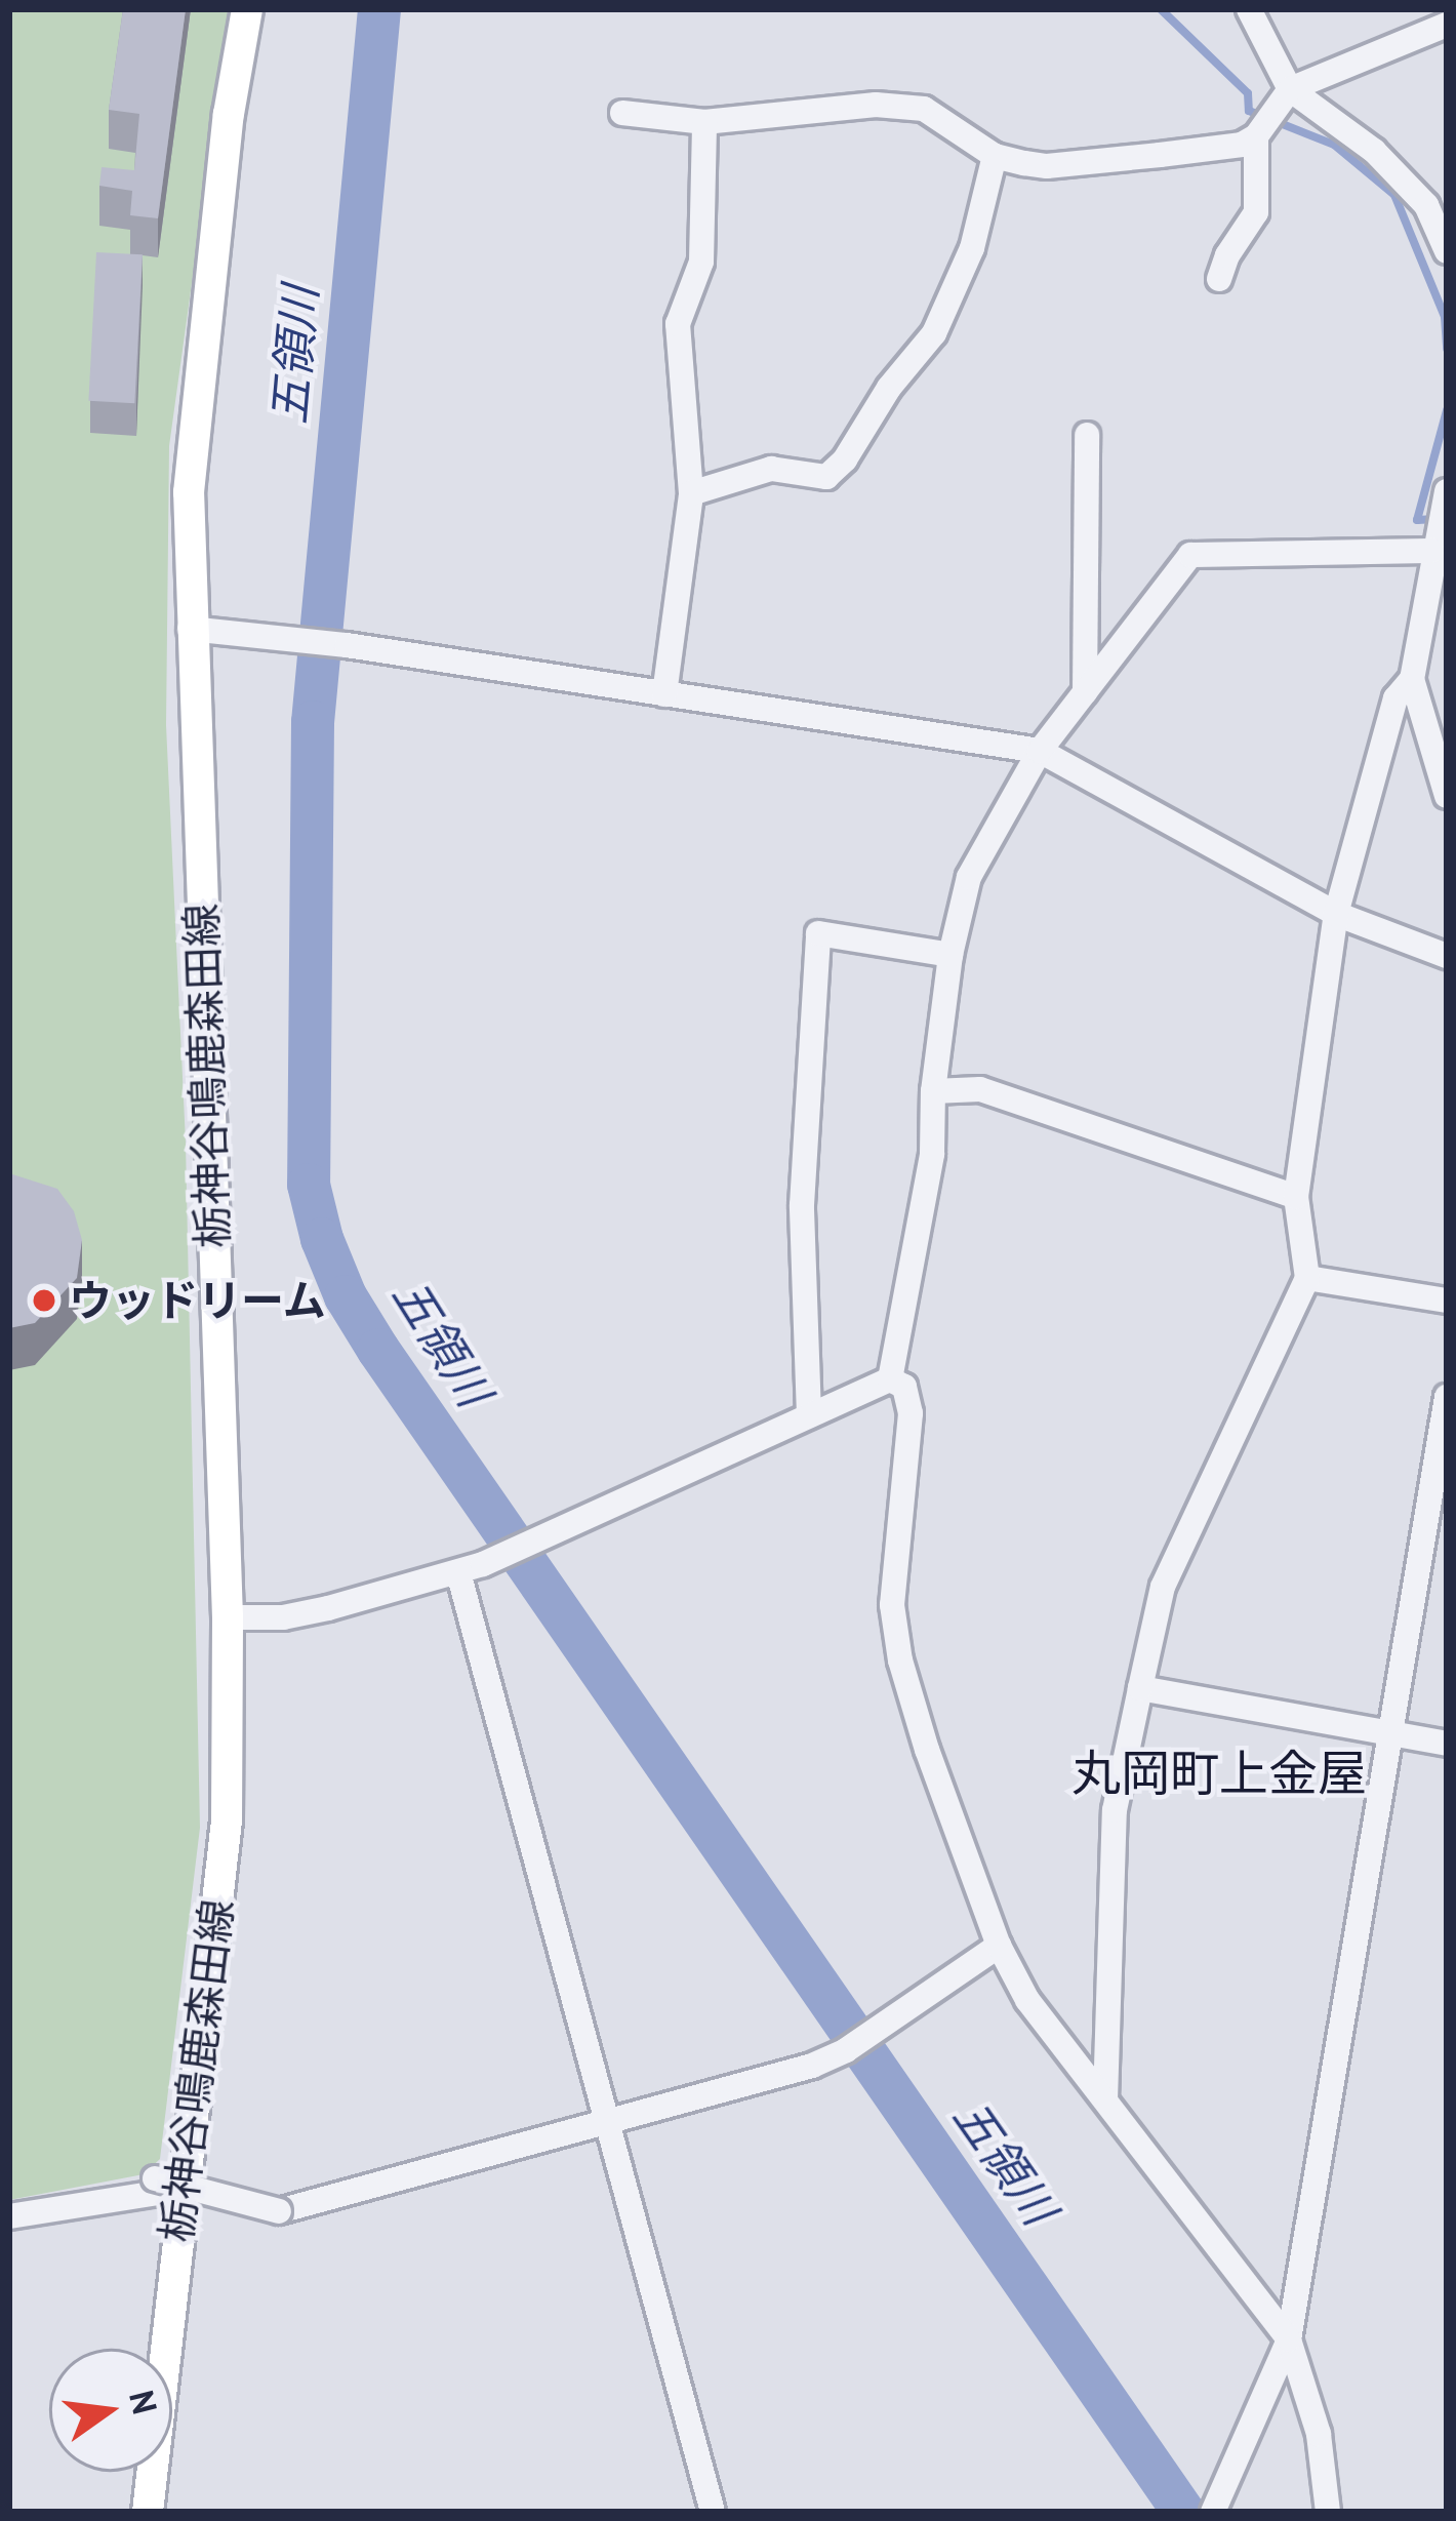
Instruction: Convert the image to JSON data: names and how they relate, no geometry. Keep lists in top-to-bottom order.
{
  "streets": {
    "main road": ["栃神谷鳴鹿森田線"]
  },
  "districts": ["丸岡町上金屋"],
  "water": ["五領川"],
  "places": ["ウッドリーム"],
  "north": "right"
}
